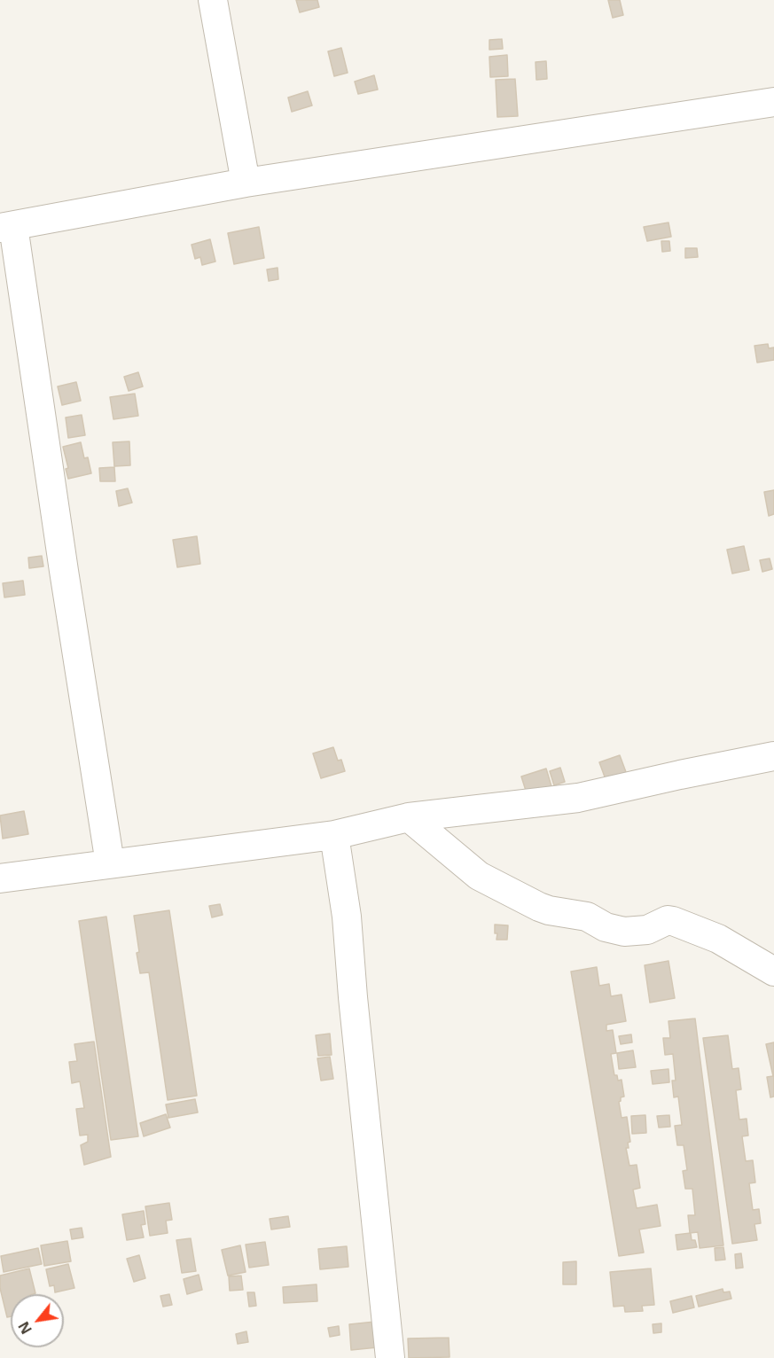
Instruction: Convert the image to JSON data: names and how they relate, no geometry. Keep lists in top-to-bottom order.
{
  "north": "bottom left"
}
